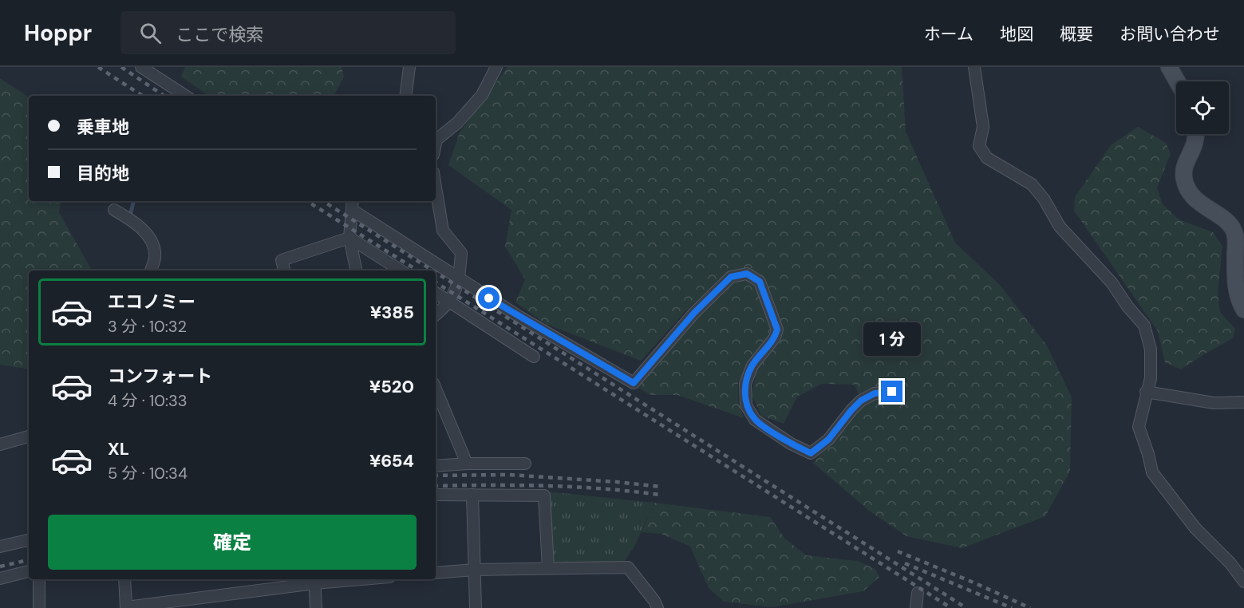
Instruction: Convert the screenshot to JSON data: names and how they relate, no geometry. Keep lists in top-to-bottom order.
{
  "page": {
    "header": "Hoppr",
    "search": "ここで検索",
    "nav": [
      "ホーム",
      "地図",
      "概要",
      "お問い合わせ"
    ],
    "banner": ["乗車地", "目的地"],
    "list": [
      {
        "name": "エコノミー",
        "note": "3 分 · 10:32",
        "value": "¥385"
      },
      {
        "name": "コンフォート",
        "note": "4 分 · 10:33",
        "value": "¥520"
      },
      {
        "name": "XL",
        "note": "5 分 · 10:34",
        "value": "¥654"
      }
    ],
    "bubble": "1 分",
    "buttons": "確定"
  }
}
